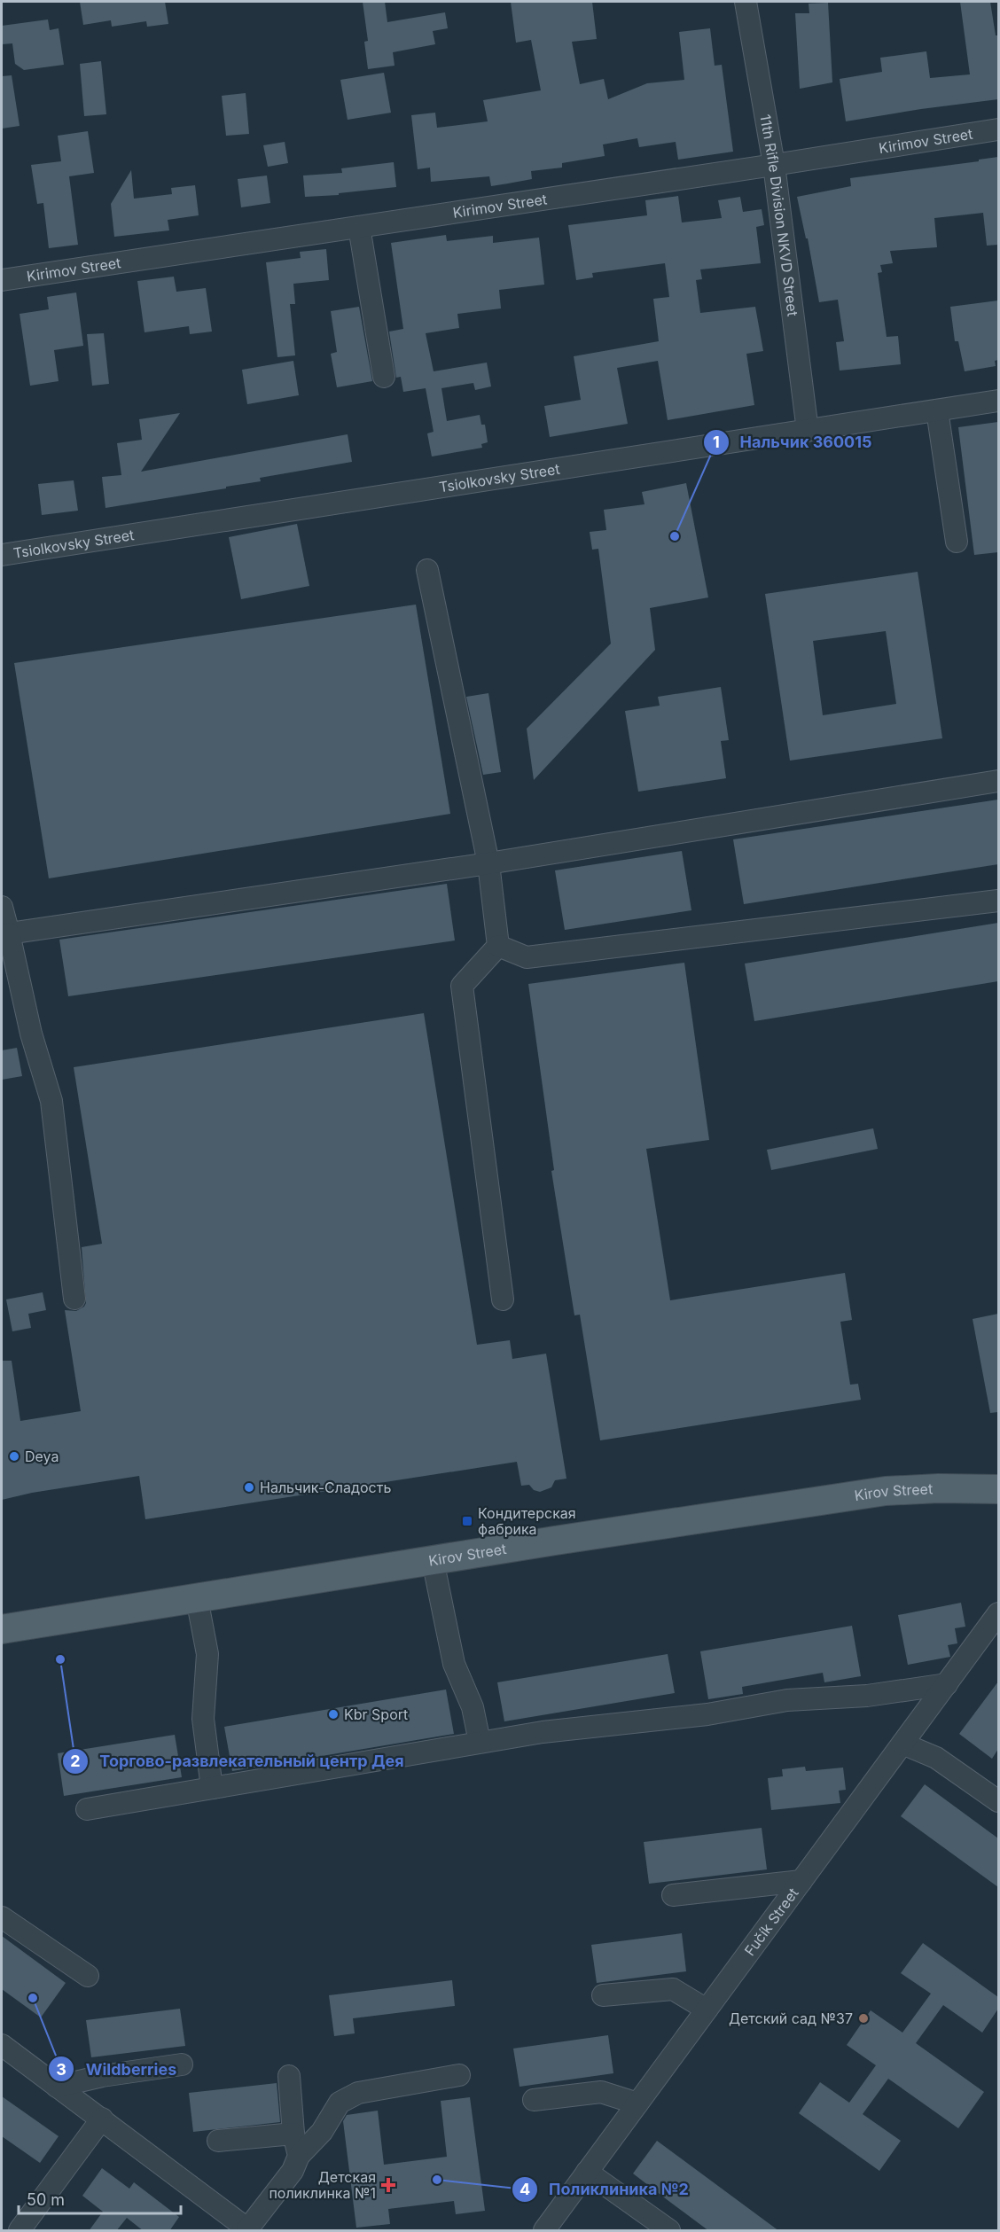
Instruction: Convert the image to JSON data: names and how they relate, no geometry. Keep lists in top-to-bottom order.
{
  "streets": {
    "main road": ["Kirov Street"],
    "street": [
      "Kirimov Street",
      "11th Rifle Division NKVD Street",
      "Tsiolkovsky Street",
      "Fučík Street"
    ]
  },
  "crossings": [
    ["Kirimov Street", "11th Rifle Division NKVD Street"],
    ["11th Rifle Division NKVD Street", "Tsiolkovsky Street"]
  ],
  "places": {
    "other": [
      "Нальчик 360015",
      "Deya",
      "Нальчик-Сладость",
      "Торгово-развлекательный центр Дея",
      "Kbr Sport",
      "Wildberries",
      "Детский сад №37",
      "Поликлиника №2"
    ],
    "transit": ["Кондитерская фабрика"],
    "health": ["Детская поликлинка №1"]
  },
  "scale_bar": "50 m"
}
